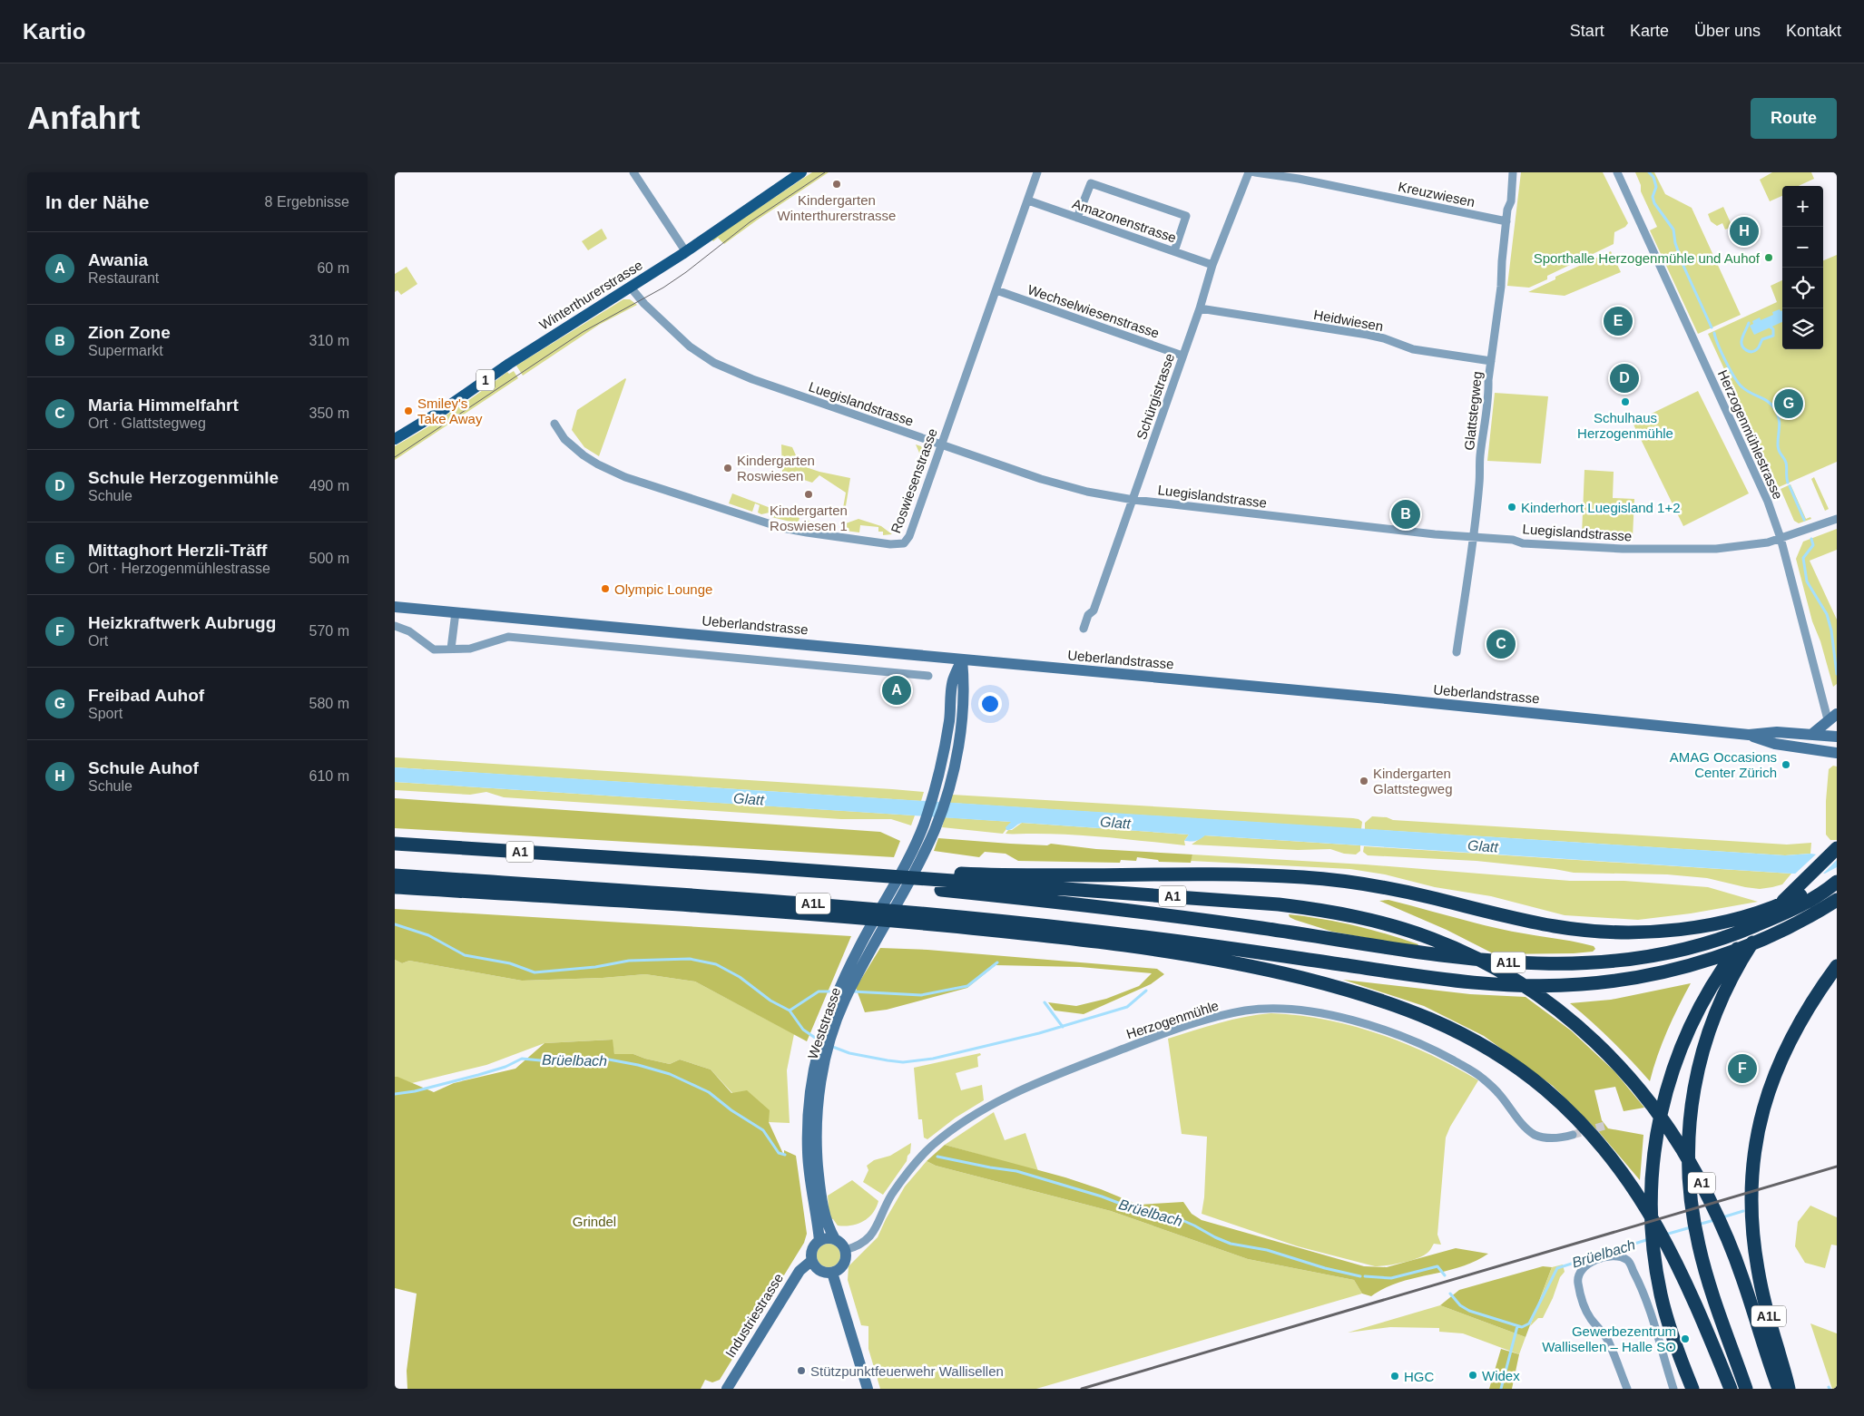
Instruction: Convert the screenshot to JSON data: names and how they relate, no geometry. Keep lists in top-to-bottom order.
{
  "streets": {
    "highway": ["A1", "A1L"],
    "main road": [
      "Winterthurerstrasse",
      "1",
      "Ueberlandstrasse",
      "Weststrasse",
      "Industriestrasse"
    ],
    "street": [
      "Kreuzwiesen",
      "Amazonenstrasse",
      "Wechselwiesenstrasse",
      "Heidwiesen",
      "Schürgistrasse",
      "Luegislandstrasse",
      "Glattstegweg",
      "Herzogenmühlestrasse",
      "Roswiesenstrasse",
      "Herzogenmühle"
    ]
  },
  "crossings": [
    ["Kreuzwiesen", "Glattstegweg"],
    ["Amazonenstrasse", "Schürgistrasse"],
    ["Amazonenstrasse", "Roswiesenstrasse"],
    ["Winterthurerstrasse", "Luegislandstrasse"],
    ["Wechselwiesenstrasse", "Schürgistrasse"],
    ["Wechselwiesenstrasse", "Roswiesenstrasse"],
    ["Heidwiesen", "Schürgistrasse"],
    ["Heidwiesen", "Glattstegweg"],
    ["Schürgistrasse", "Luegislandstrasse"],
    ["Luegislandstrasse", "Glattstegweg"],
    ["Luegislandstrasse", "Herzogenmühlestrasse"],
    ["Luegislandstrasse", "Roswiesenstrasse"],
    ["Ueberlandstrasse", "Weststrasse"],
    ["A1", "A1L"],
    ["Herzogenmühle", "Weststrasse"],
    ["Herzogenmühle", "Industriestrasse"],
    ["Weststrasse", "Industriestrasse"]
  ],
  "water": ["Glatt", "Brüelbach"],
  "parks": ["Grindel"],
  "places": [
    "Kindergarten Winterthurerstrasse",
    "Sporthalle Herzogenmühle und Auhof",
    "Schulhaus Herzogenmühle",
    "Smiley's Take Away",
    "Kindergarten Roswiesen",
    "Kindergarten Roswiesen 1",
    "Kinderhort Luegisland 1+2",
    "Olympic Lounge",
    "AMAG Occasions Center Zürich",
    "Kindergarten Glattstegweg",
    "Gewerbezentrum Wallisellen – Halle SO",
    "Stützpunktfeuerwehr Wallisellen",
    "Widex",
    "HGC"
  ],
  "page": {
    "header": "Kartio",
    "nav": [
      "Start",
      "Karte",
      "Über uns",
      "Kontakt"
    ],
    "buttons": "Route",
    "title": "Anfahrt",
    "heading": ["In der Nähe", "8 Ergebnisse"],
    "map_buttons": ["+", "−"],
    "pins": [
      "H",
      "E",
      "D",
      "G",
      "B",
      "C",
      "A",
      "F"
    ],
    "list": [
      {
        "mark": "A",
        "name": "Awania",
        "note": "Restaurant",
        "value": "60 m"
      },
      {
        "mark": "B",
        "name": "Zion Zone",
        "note": "Supermarkt",
        "value": "310 m"
      },
      {
        "mark": "C",
        "name": "Maria Himmelfahrt",
        "note": "Ort · Glattstegweg",
        "value": "350 m"
      },
      {
        "mark": "D",
        "name": "Schule Herzogenmühle",
        "note": "Schule",
        "value": "490 m"
      },
      {
        "mark": "E",
        "name": "Mittaghort Herzli-Träff",
        "note": "Ort · Herzogenmühlestrasse",
        "value": "500 m"
      },
      {
        "mark": "F",
        "name": "Heizkraftwerk Aubrugg",
        "note": "Ort",
        "value": "570 m"
      },
      {
        "mark": "G",
        "name": "Freibad Auhof",
        "note": "Sport",
        "value": "580 m"
      },
      {
        "mark": "H",
        "name": "Schule Auhof",
        "note": "Schule",
        "value": "610 m"
      }
    ]
  }
}
